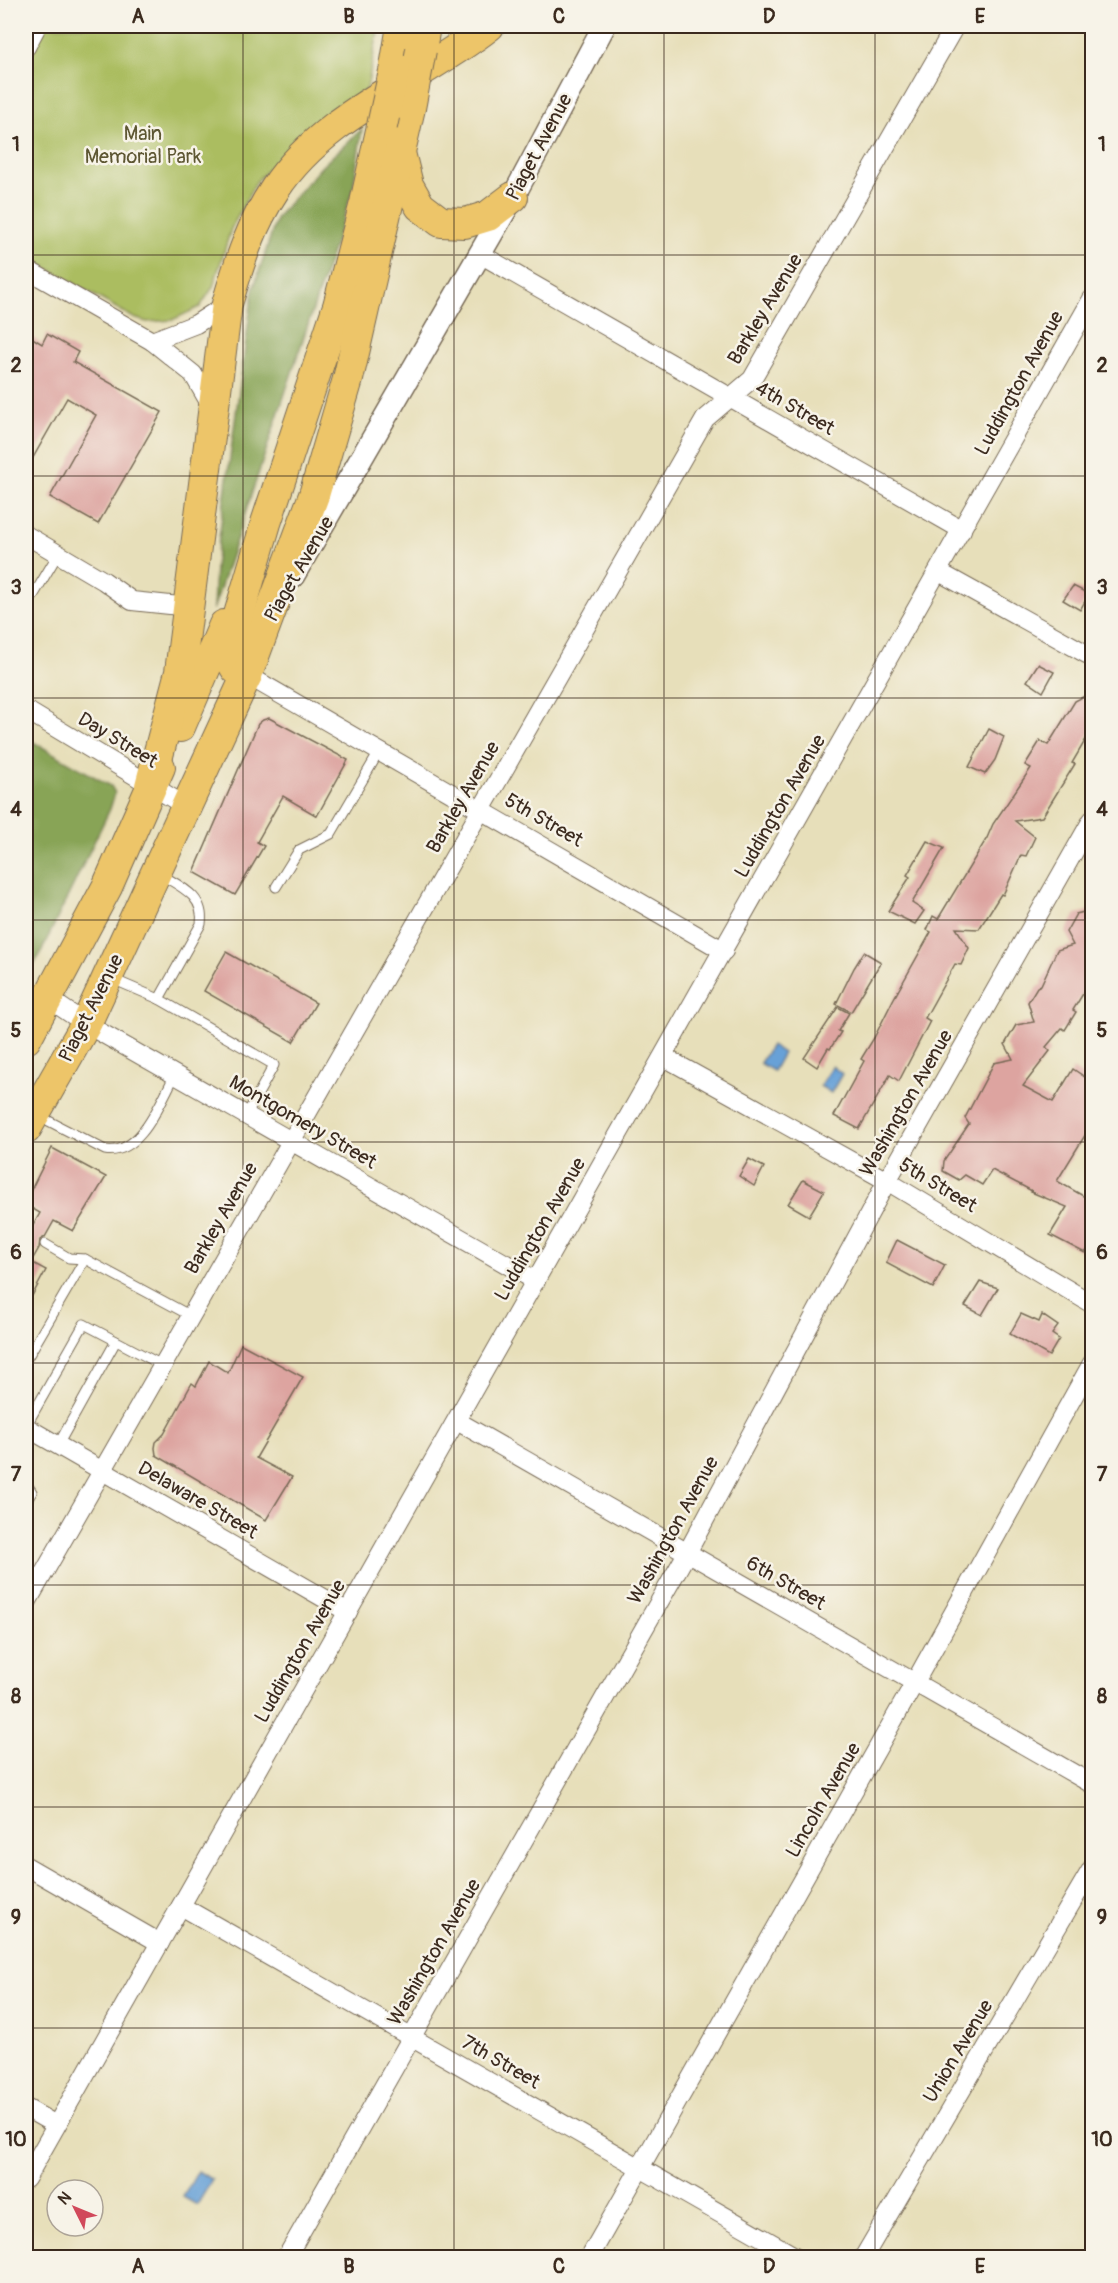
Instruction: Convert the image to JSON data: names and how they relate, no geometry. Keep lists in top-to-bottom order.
{
  "streets": {
    "highway": ["Piaget Avenue"],
    "street": [
      "Barkley Avenue",
      "Luddington Avenue",
      "4th Street",
      "Day Street",
      "5th Street",
      "Washington Avenue",
      "Montgomery Street",
      "Delaware Street",
      "6th Street",
      "Lincoln Avenue",
      "Union Avenue",
      "7th Street"
    ]
  },
  "crossings": [
    ["Piaget Avenue", "4th Street"],
    ["Piaget Avenue", "Day Street"],
    ["Piaget Avenue", "5th Street"],
    ["Piaget Avenue", "Montgomery Street"],
    ["Barkley Avenue", "4th Street"],
    ["Barkley Avenue", "5th Street"],
    ["Barkley Avenue", "Montgomery Street"],
    ["Barkley Avenue", "Delaware Street"],
    ["Luddington Avenue", "4th Street"],
    ["Luddington Avenue", "5th Street"],
    ["Luddington Avenue", "Montgomery Street"],
    ["Luddington Avenue", "Delaware Street"],
    ["Luddington Avenue", "6th Street"],
    ["Luddington Avenue", "7th Street"],
    ["5th Street", "Washington Avenue"],
    ["Washington Avenue", "6th Street"],
    ["Washington Avenue", "7th Street"],
    ["6th Street", "Lincoln Avenue"],
    ["Lincoln Avenue", "7th Street"]
  ],
  "parks": ["Main Memorial Park"],
  "north": "top left",
  "grid": {
    "columns": [
      "A",
      "B",
      "C",
      "D",
      "E"
    ],
    "rows": [
      "1",
      "2",
      "3",
      "4",
      "5",
      "6",
      "7",
      "8",
      "9",
      "10"
    ]
  }
}
